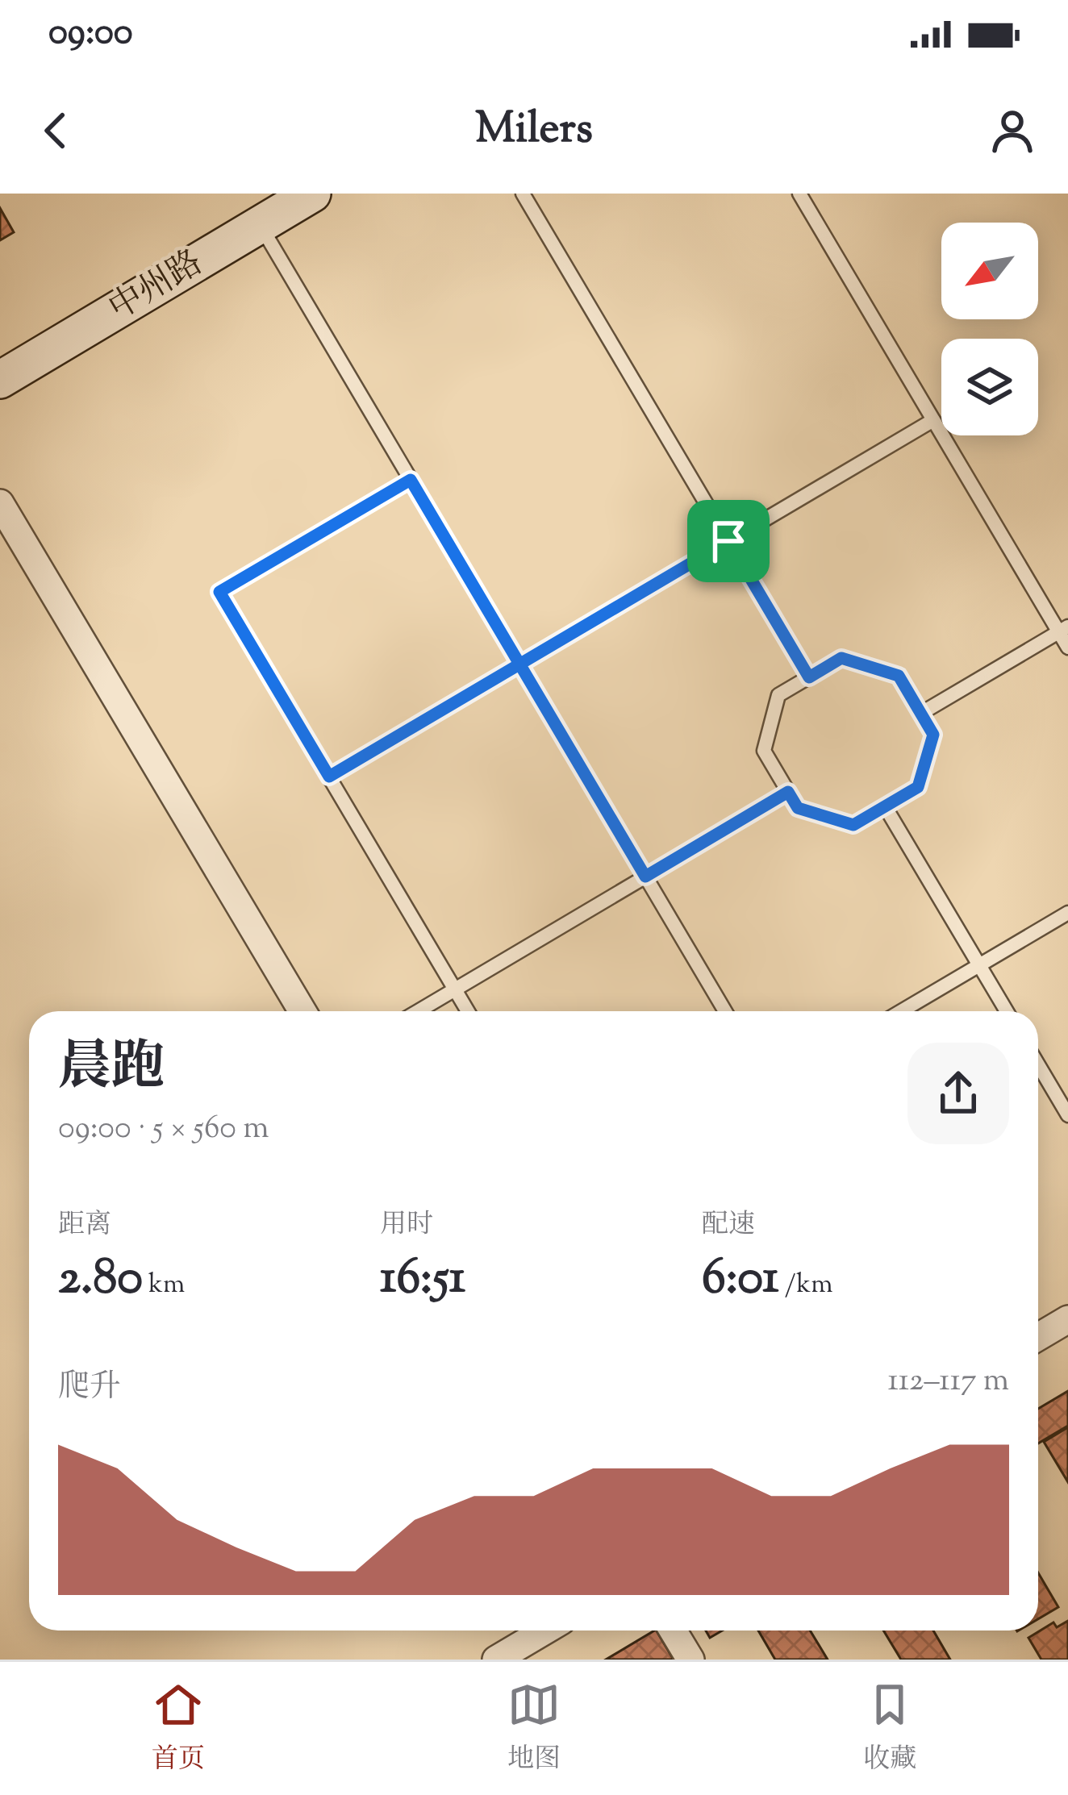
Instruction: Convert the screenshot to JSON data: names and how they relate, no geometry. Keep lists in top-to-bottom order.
{
  "streets": {
    "main road": ["中州路"]
  },
  "north": "bottom left",
  "page": {
    "status": "09:00",
    "header": "Milers",
    "heading": ["晨跑", "09:00 · 5 × 560 m"],
    "stats": [
      ["距离", "2.80 km"],
      ["用时", "16:51"],
      ["配速", "6:01 /km"]
    ],
    "chart": ["爬升", "112–117 m"],
    "tabs": ["首页", "地图", "收藏"]
  }
}
